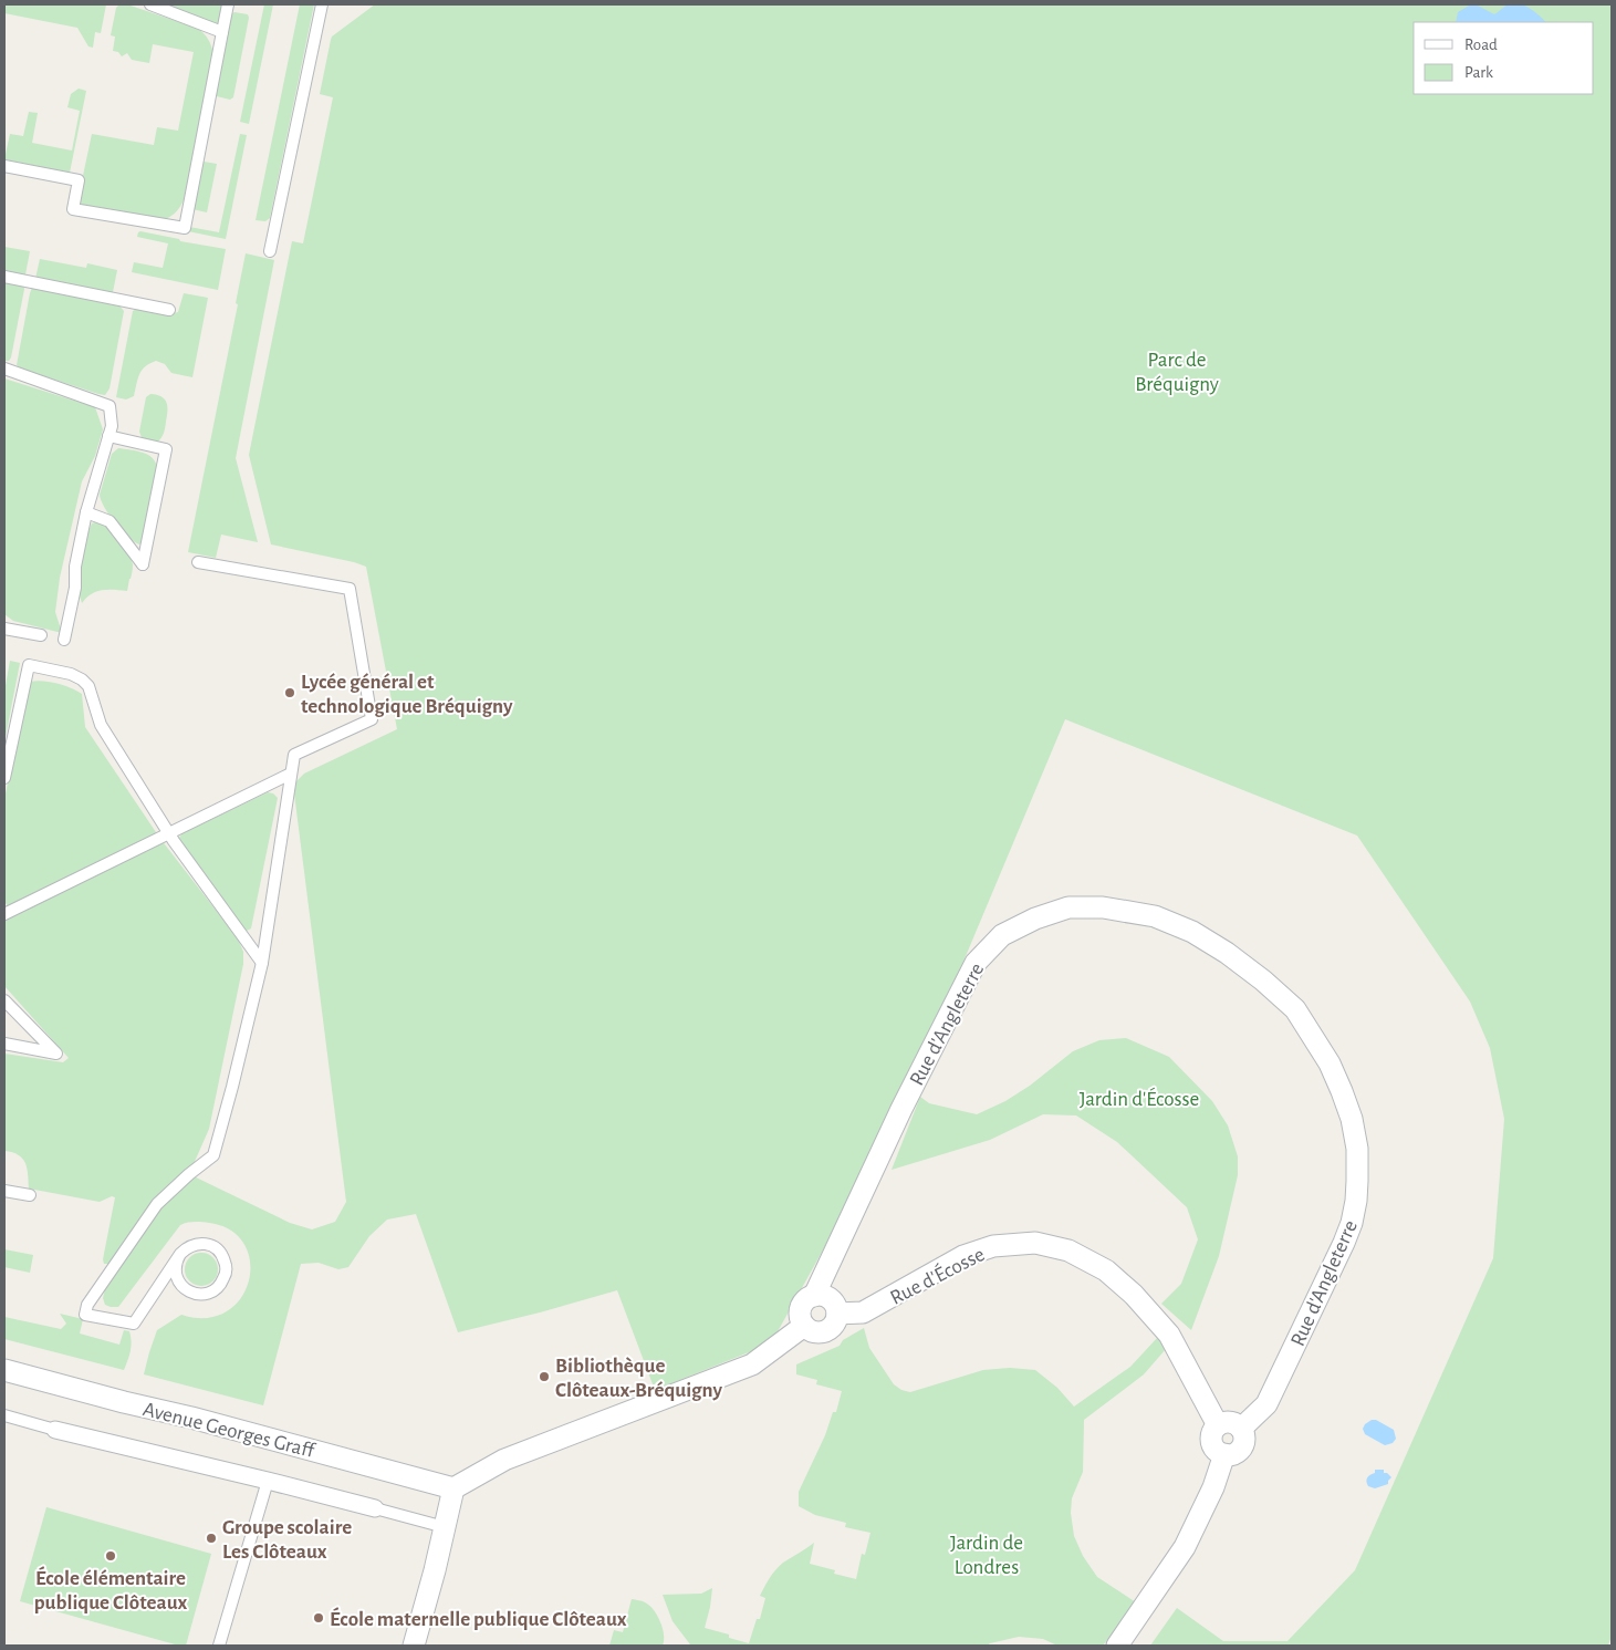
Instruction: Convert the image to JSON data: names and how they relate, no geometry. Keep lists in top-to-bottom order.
{
  "streets": {
    "street": ["Rue d'Angleterre", "Rue d'Écosse", "Avenue Georges Graff"]
  },
  "crossings": [
    ["Rue d'Angleterre", "Rue d'Écosse"]
  ],
  "parks": ["Parc de Bréquigny", "Jardin d'Écosse", "Jardin de Londres"],
  "places": [
    "Lycée général et technologique Bréquigny",
    "Bibliothèque Clôteaux-Bréquigny",
    "Groupe scolaire Les Clôteaux",
    "École élémentaire publique Clôteaux",
    "École maternelle publique Clôteaux"
  ],
  "legend": ["Road", "Park"]
}
